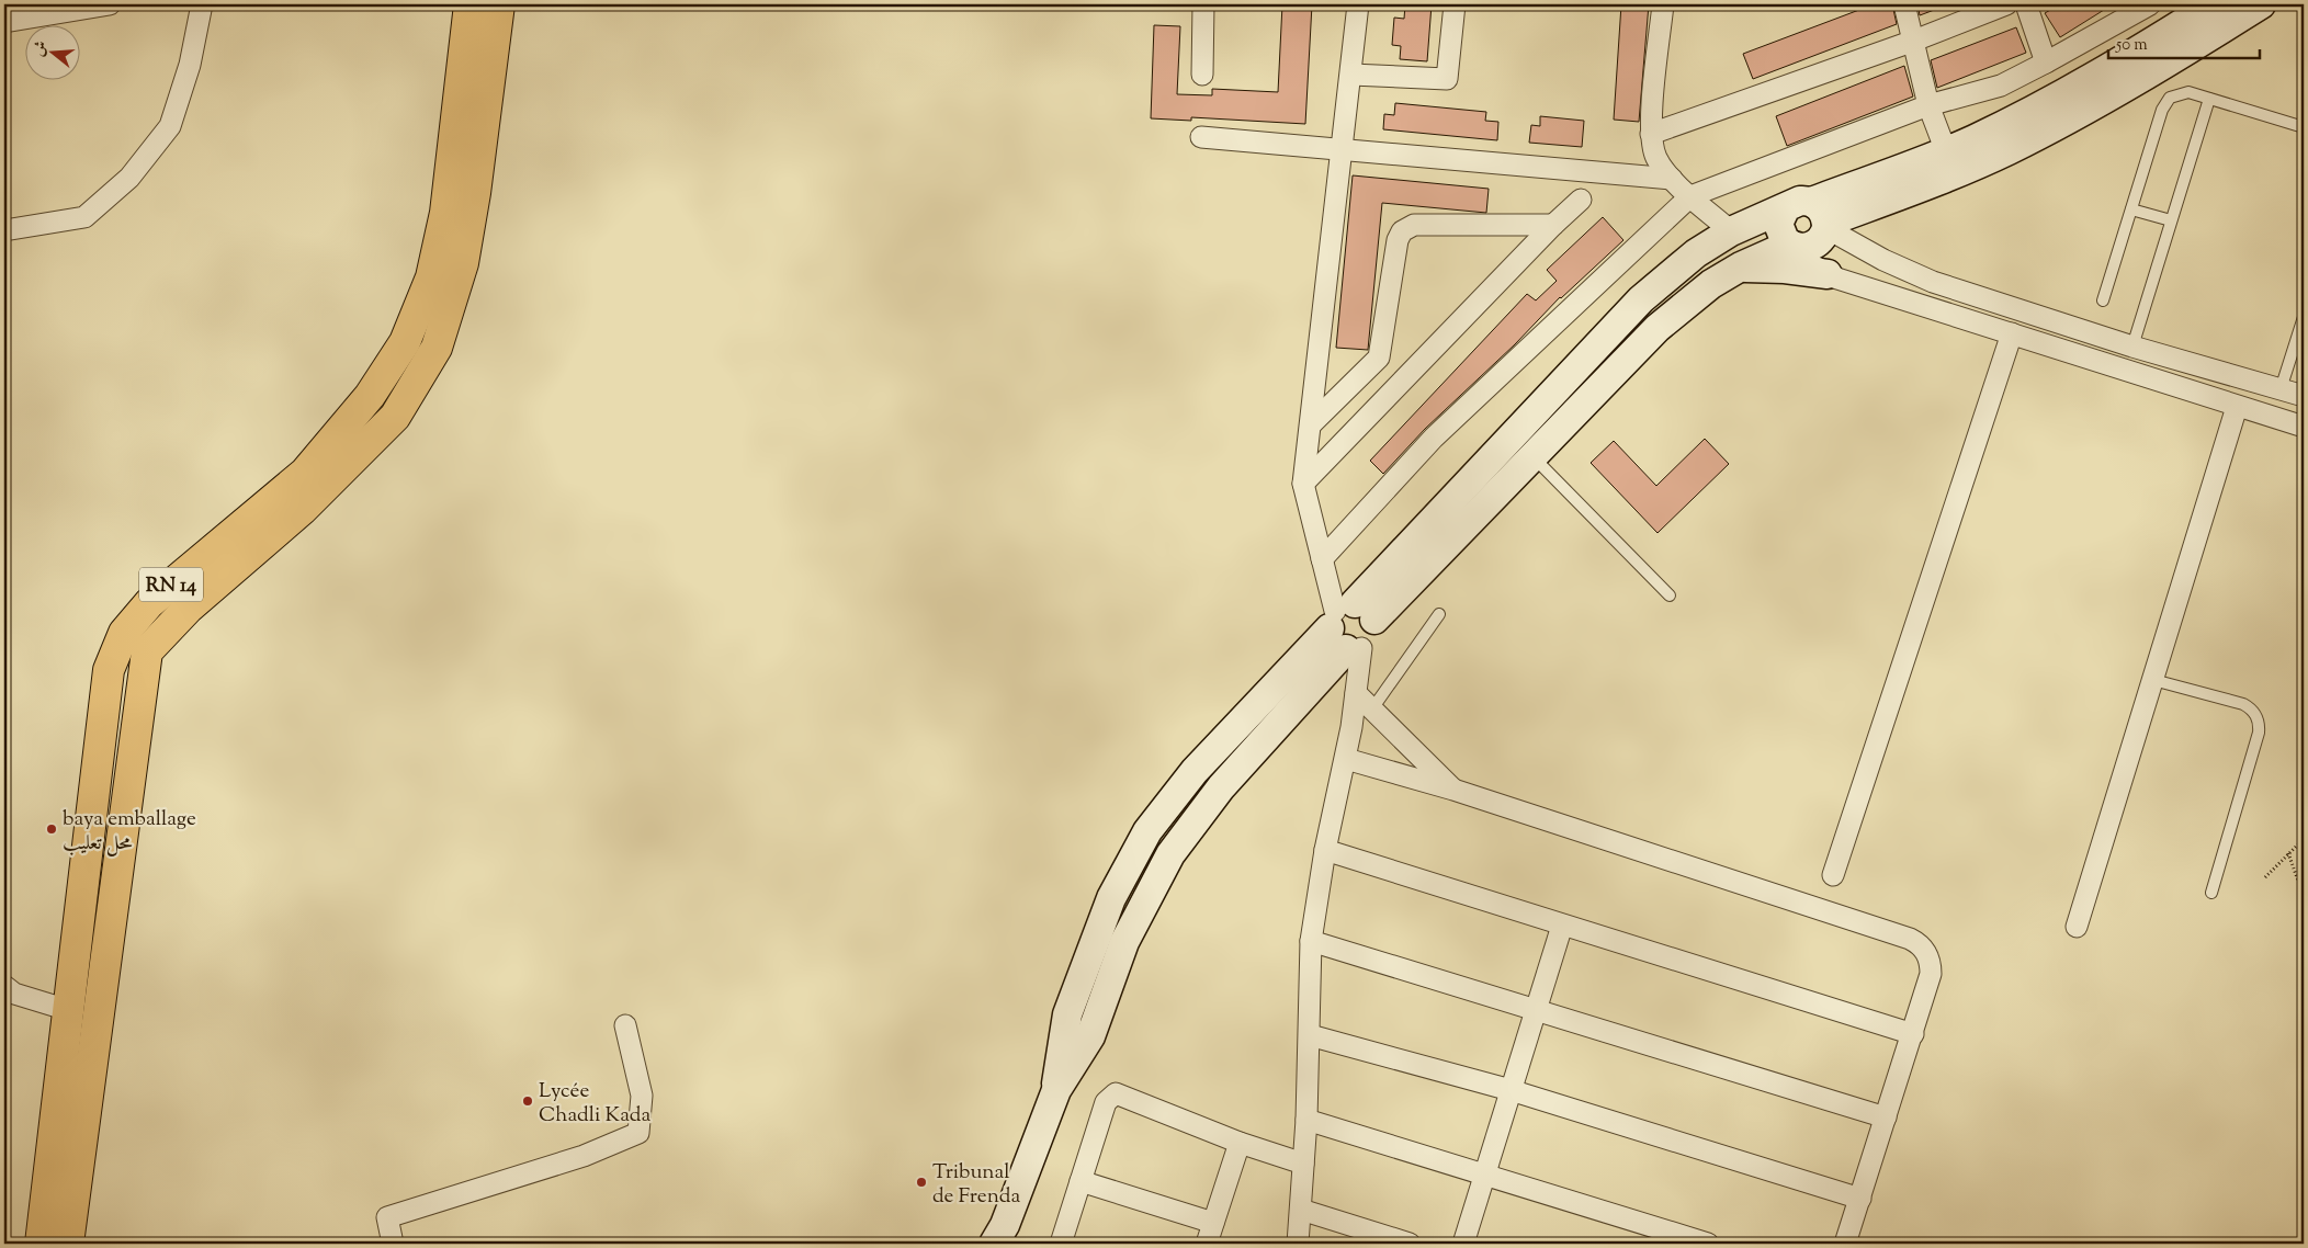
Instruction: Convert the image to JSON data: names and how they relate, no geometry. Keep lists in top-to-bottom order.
{
  "streets": {
    "main road": ["RN 14"]
  },
  "places": ["baya emballage محل تعليب", "Lycée Chadli Kada", "Tribunal de Frenda"],
  "scale_bar": "50 m",
  "north": "left"
}
